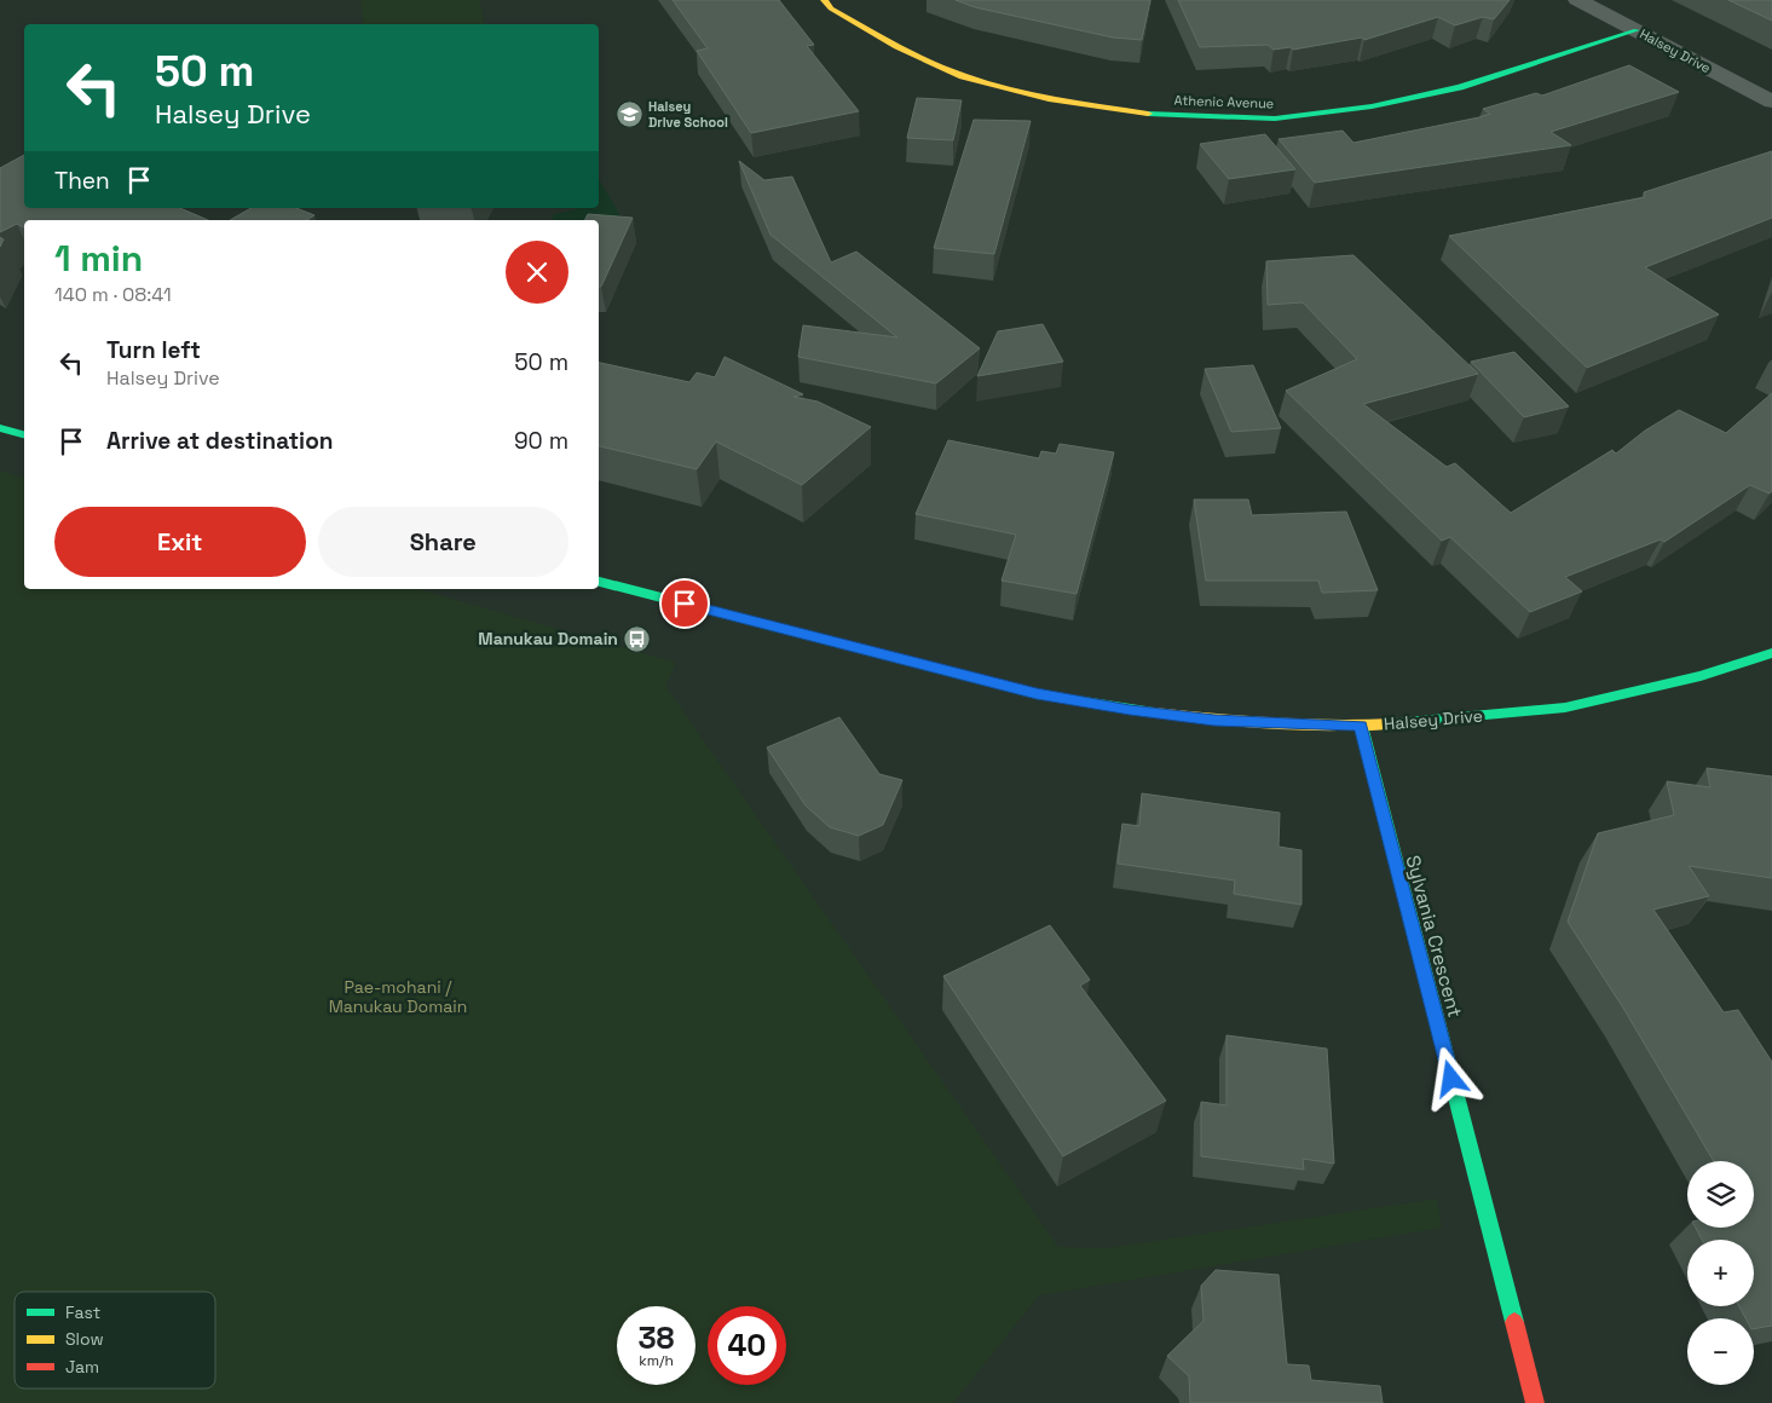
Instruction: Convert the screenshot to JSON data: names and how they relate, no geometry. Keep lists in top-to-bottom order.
{
  "streets": {
    "street": ["Halsey Drive", "Athenic Avenue", "Sylvania Crescent"]
  },
  "crossings": [
    ["Halsey Drive", "Athenic Avenue"],
    ["Halsey Drive", "Sylvania Crescent"]
  ],
  "parks": ["Pae-mohani / Manukau Domain"],
  "places": {
    "school or university": ["Halsey Drive School"],
    "bus stop": ["Manukau Domain"]
  },
  "legend": ["Fast", "Slow", "Jam"],
  "page": {
    "turn": ["50 m", "Halsey Drive"],
    "then": "Then",
    "heading": ["1 min", "140 m · 08:41"],
    "list": [
      {
        "name": "Turn left",
        "note": "Halsey Drive",
        "value": "50 m"
      },
      {
        "name": "Arrive at destination",
        "value": "90 m"
      }
    ],
    "buttons": ["Exit", "Share"],
    "map_buttons": ["+", "−"],
    "speed": "38 km/h",
    "limit": "40"
  }
}
